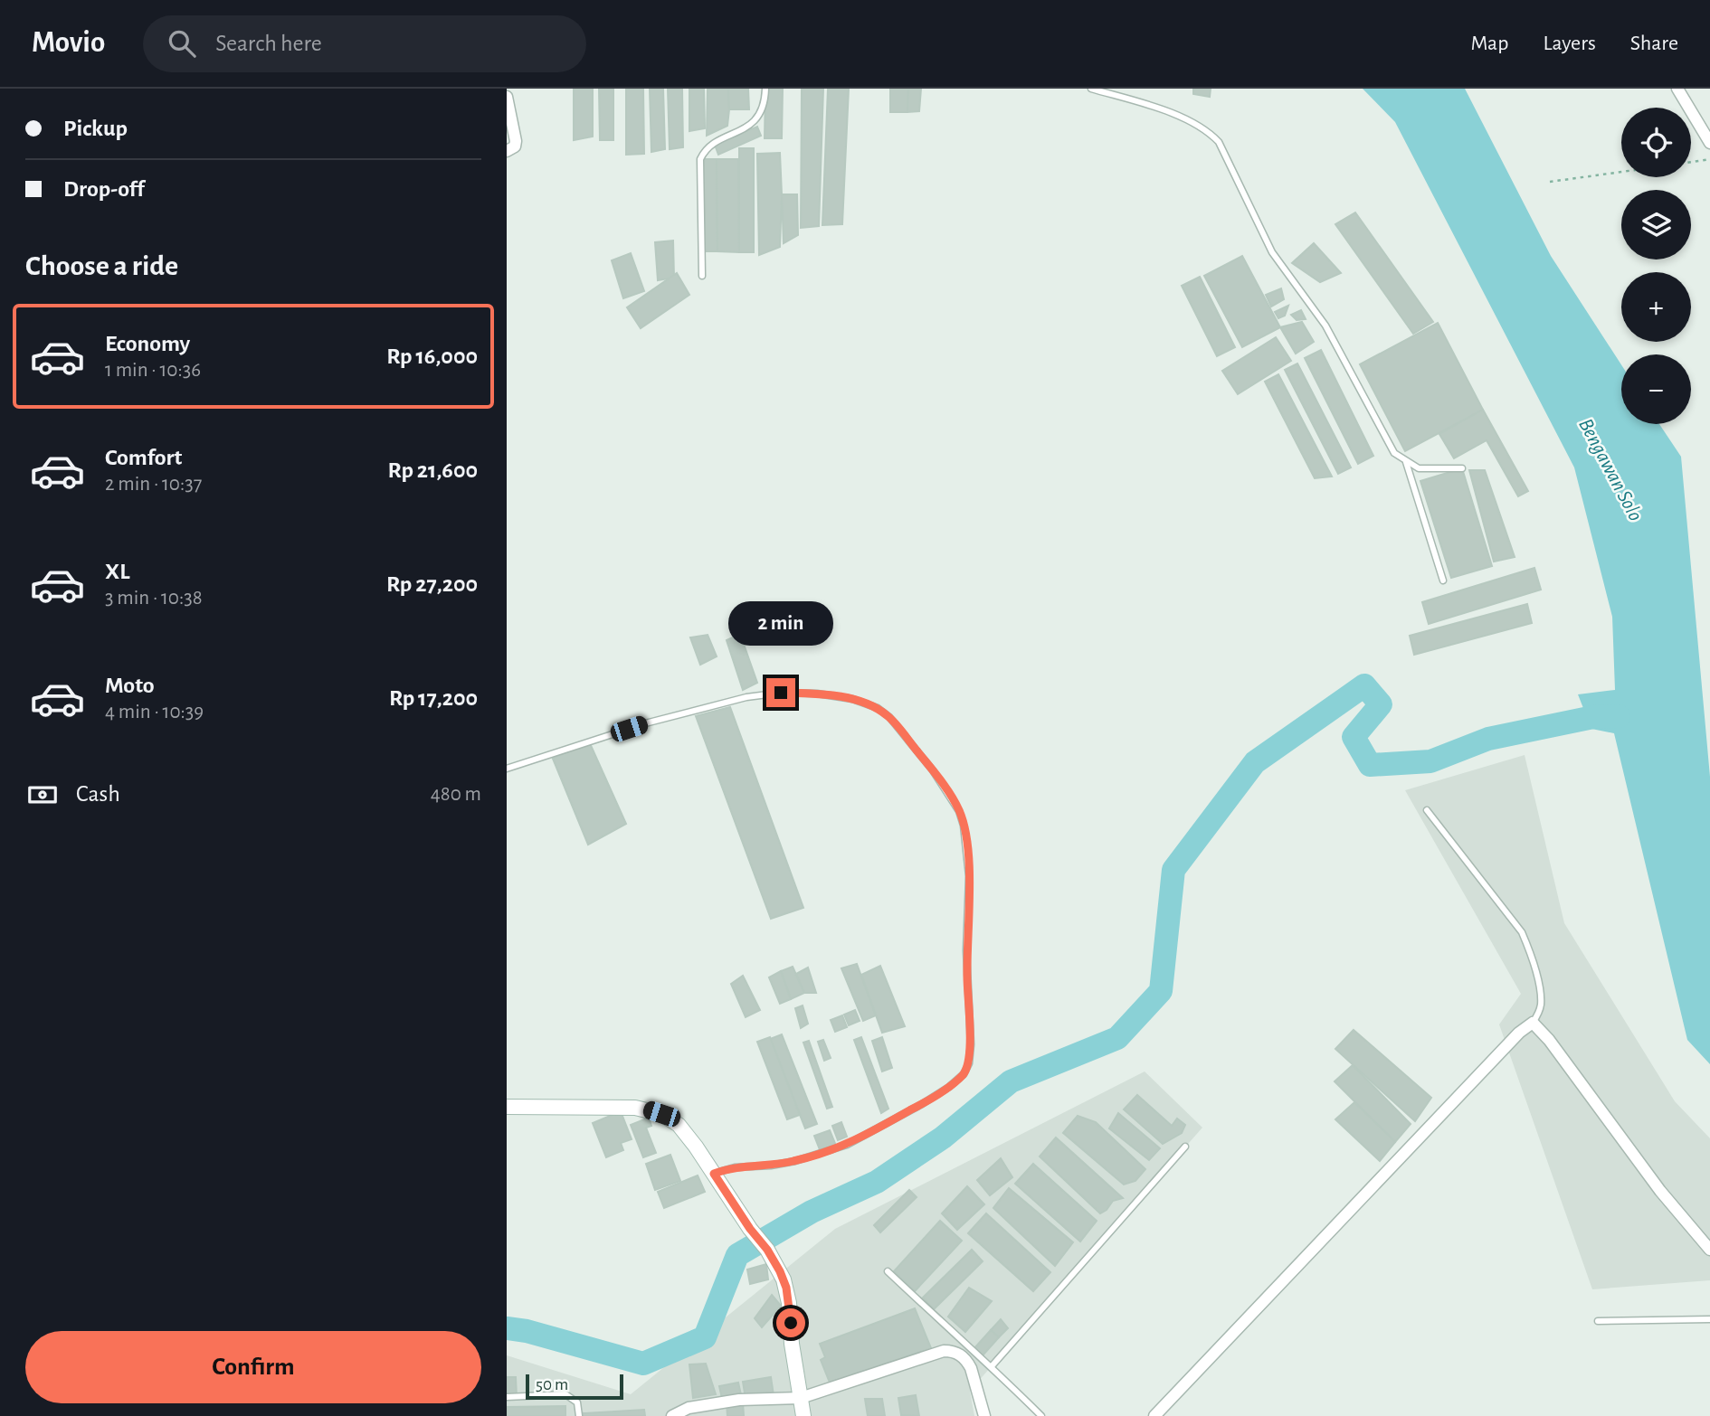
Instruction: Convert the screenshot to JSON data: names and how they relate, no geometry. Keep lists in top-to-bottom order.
{
  "water": ["Bengawan Solo"],
  "scale_bar": "50 m",
  "page": {
    "header": "Movio",
    "search": "Search here",
    "nav": ["Map", "Layers", "Share"],
    "banner": ["Pickup", "Drop-off"],
    "map_buttons": ["+", "−"],
    "heading": "Choose a ride",
    "list": [
      {
        "name": "Economy",
        "note": "1 min · 10:36",
        "value": "Rp 16,000"
      },
      {
        "name": "Comfort",
        "note": "2 min · 10:37",
        "value": "Rp 21,600"
      },
      {
        "name": "XL",
        "note": "3 min · 10:38",
        "value": "Rp 27,200"
      },
      {
        "name": "Moto",
        "note": "4 min · 10:39",
        "value": "Rp 17,200"
      }
    ],
    "bubble": "2 min",
    "pay": ["Cash", "480 m"],
    "buttons": "Confirm",
    "scale": "50 m"
  }
}
